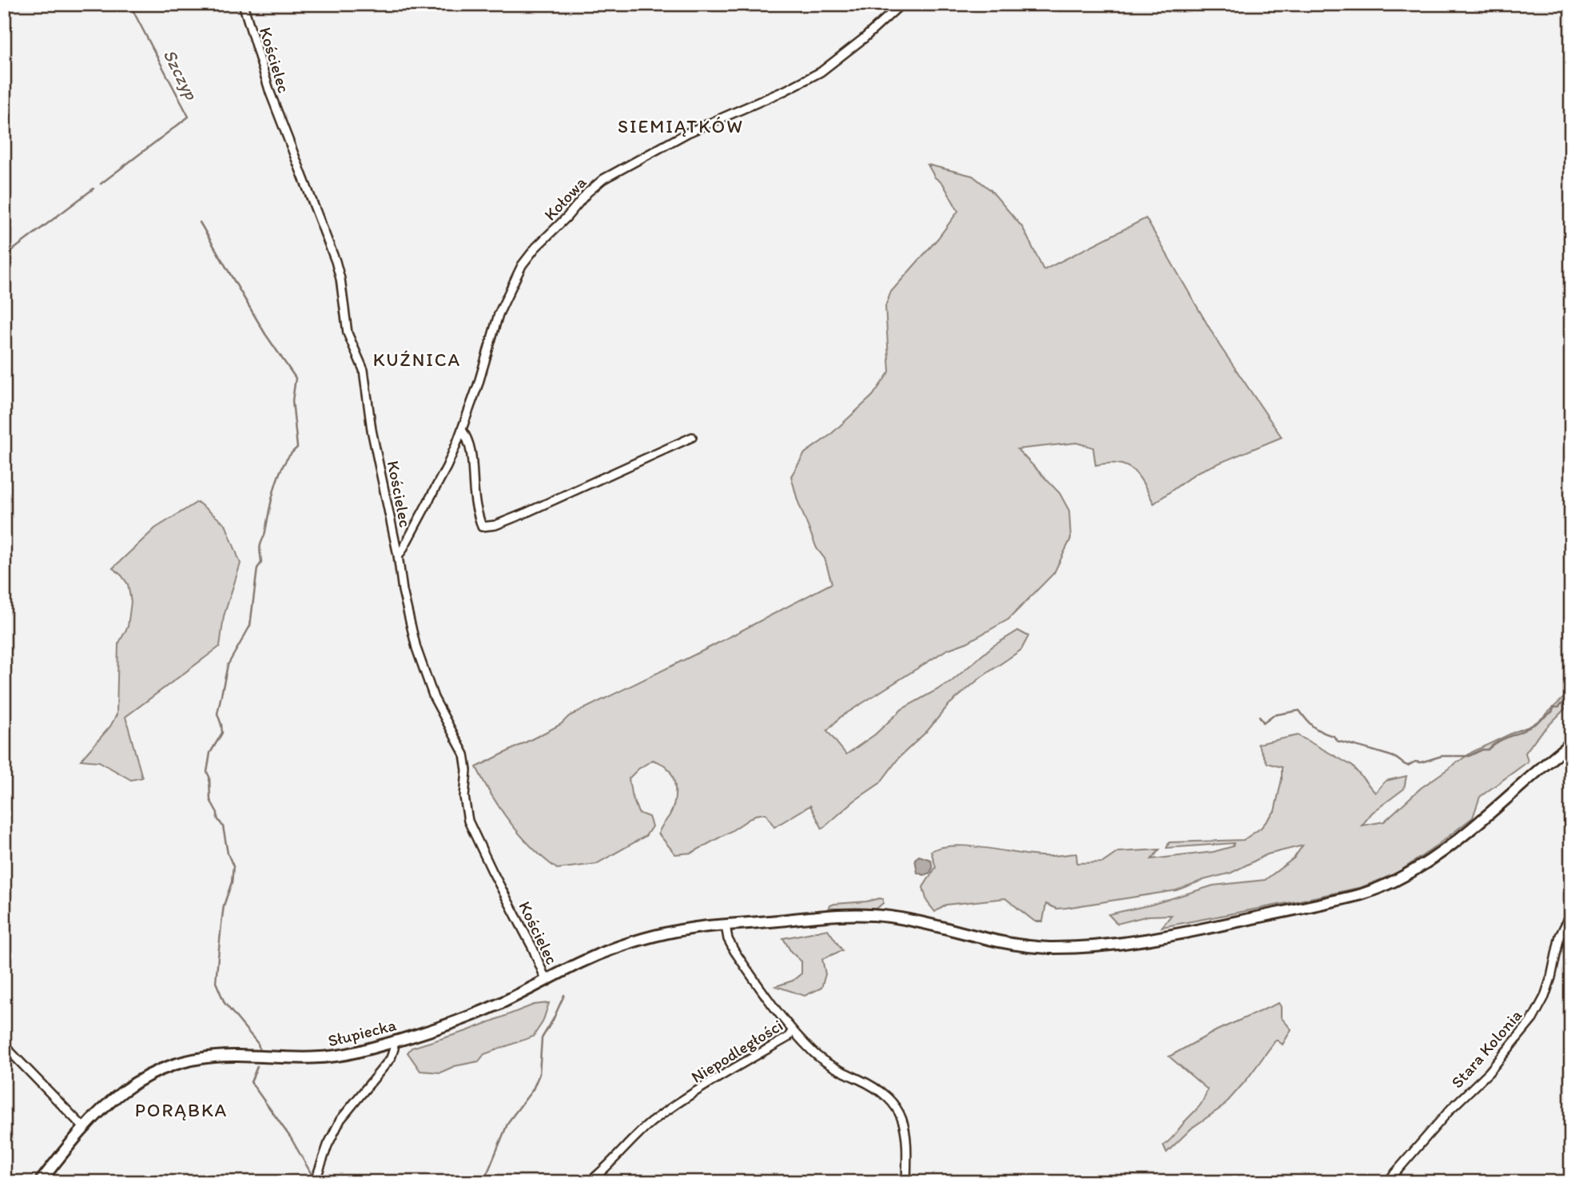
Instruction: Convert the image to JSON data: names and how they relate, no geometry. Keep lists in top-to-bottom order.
{
  "streets": {
    "main road": ["Słupiecka"],
    "street": [
      "Kościelec",
      "Kołowa",
      "Stara Kolonia",
      "Niepodległości"
    ]
  },
  "crossings": [
    ["Kościelec", "Kołowa"],
    ["Kościelec", "Słupiecka"]
  ],
  "districts": ["SIEMIĄTKÓW", "KUŹNICA", "PORĄBKA"],
  "water": ["Szczyp"]
}
